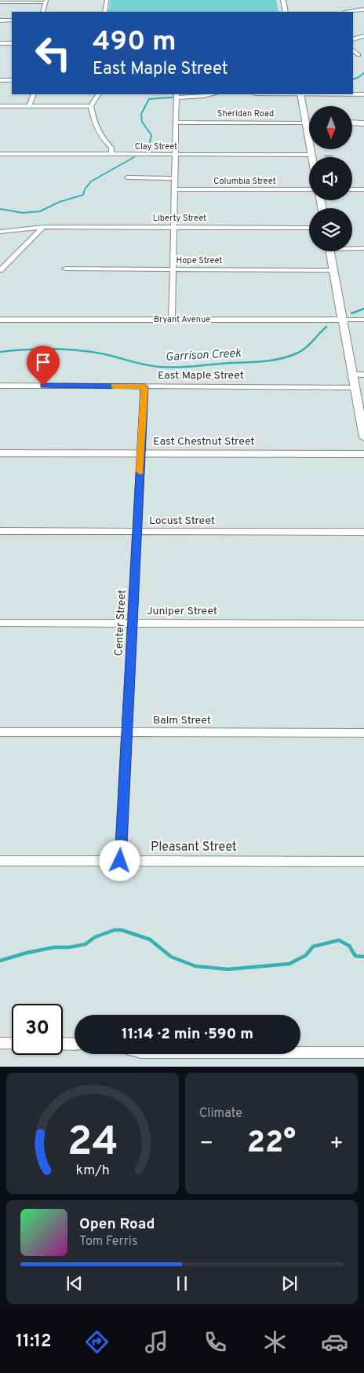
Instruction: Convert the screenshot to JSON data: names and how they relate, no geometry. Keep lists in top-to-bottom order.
{
  "streets": {
    "main road": ["Sheridan Road", "Bryant Avenue", "East Chestnut Street"],
    "street": [
      "Clay Street",
      "Columbia Street",
      "Liberty Street",
      "Hope Street",
      "East Maple Street",
      "Locust Street",
      "Juniper Street",
      "Center Street",
      "Balm Street",
      "Pleasant Street"
    ]
  },
  "crossings": [
    ["East Maple Street", "Center Street"],
    ["East Chestnut Street", "Center Street"],
    ["Locust Street", "Center Street"],
    ["Juniper Street", "Center Street"],
    ["Center Street", "Balm Street"],
    ["Center Street", "Pleasant Street"]
  ],
  "water": ["Garrison Creek"],
  "north": "bottom",
  "page": {
    "turn": ["490 m", "East Maple Street"],
    "limit": "30",
    "trip": "11:14 · 2 min · 590 m",
    "tile": "Climate",
    "heat": ["−", "22°", "+"],
    "song": ["Open Road", "Tom Ferris"],
    "tabs": "11:12",
    "gauge": ["24", "km/h"]
  }
}
